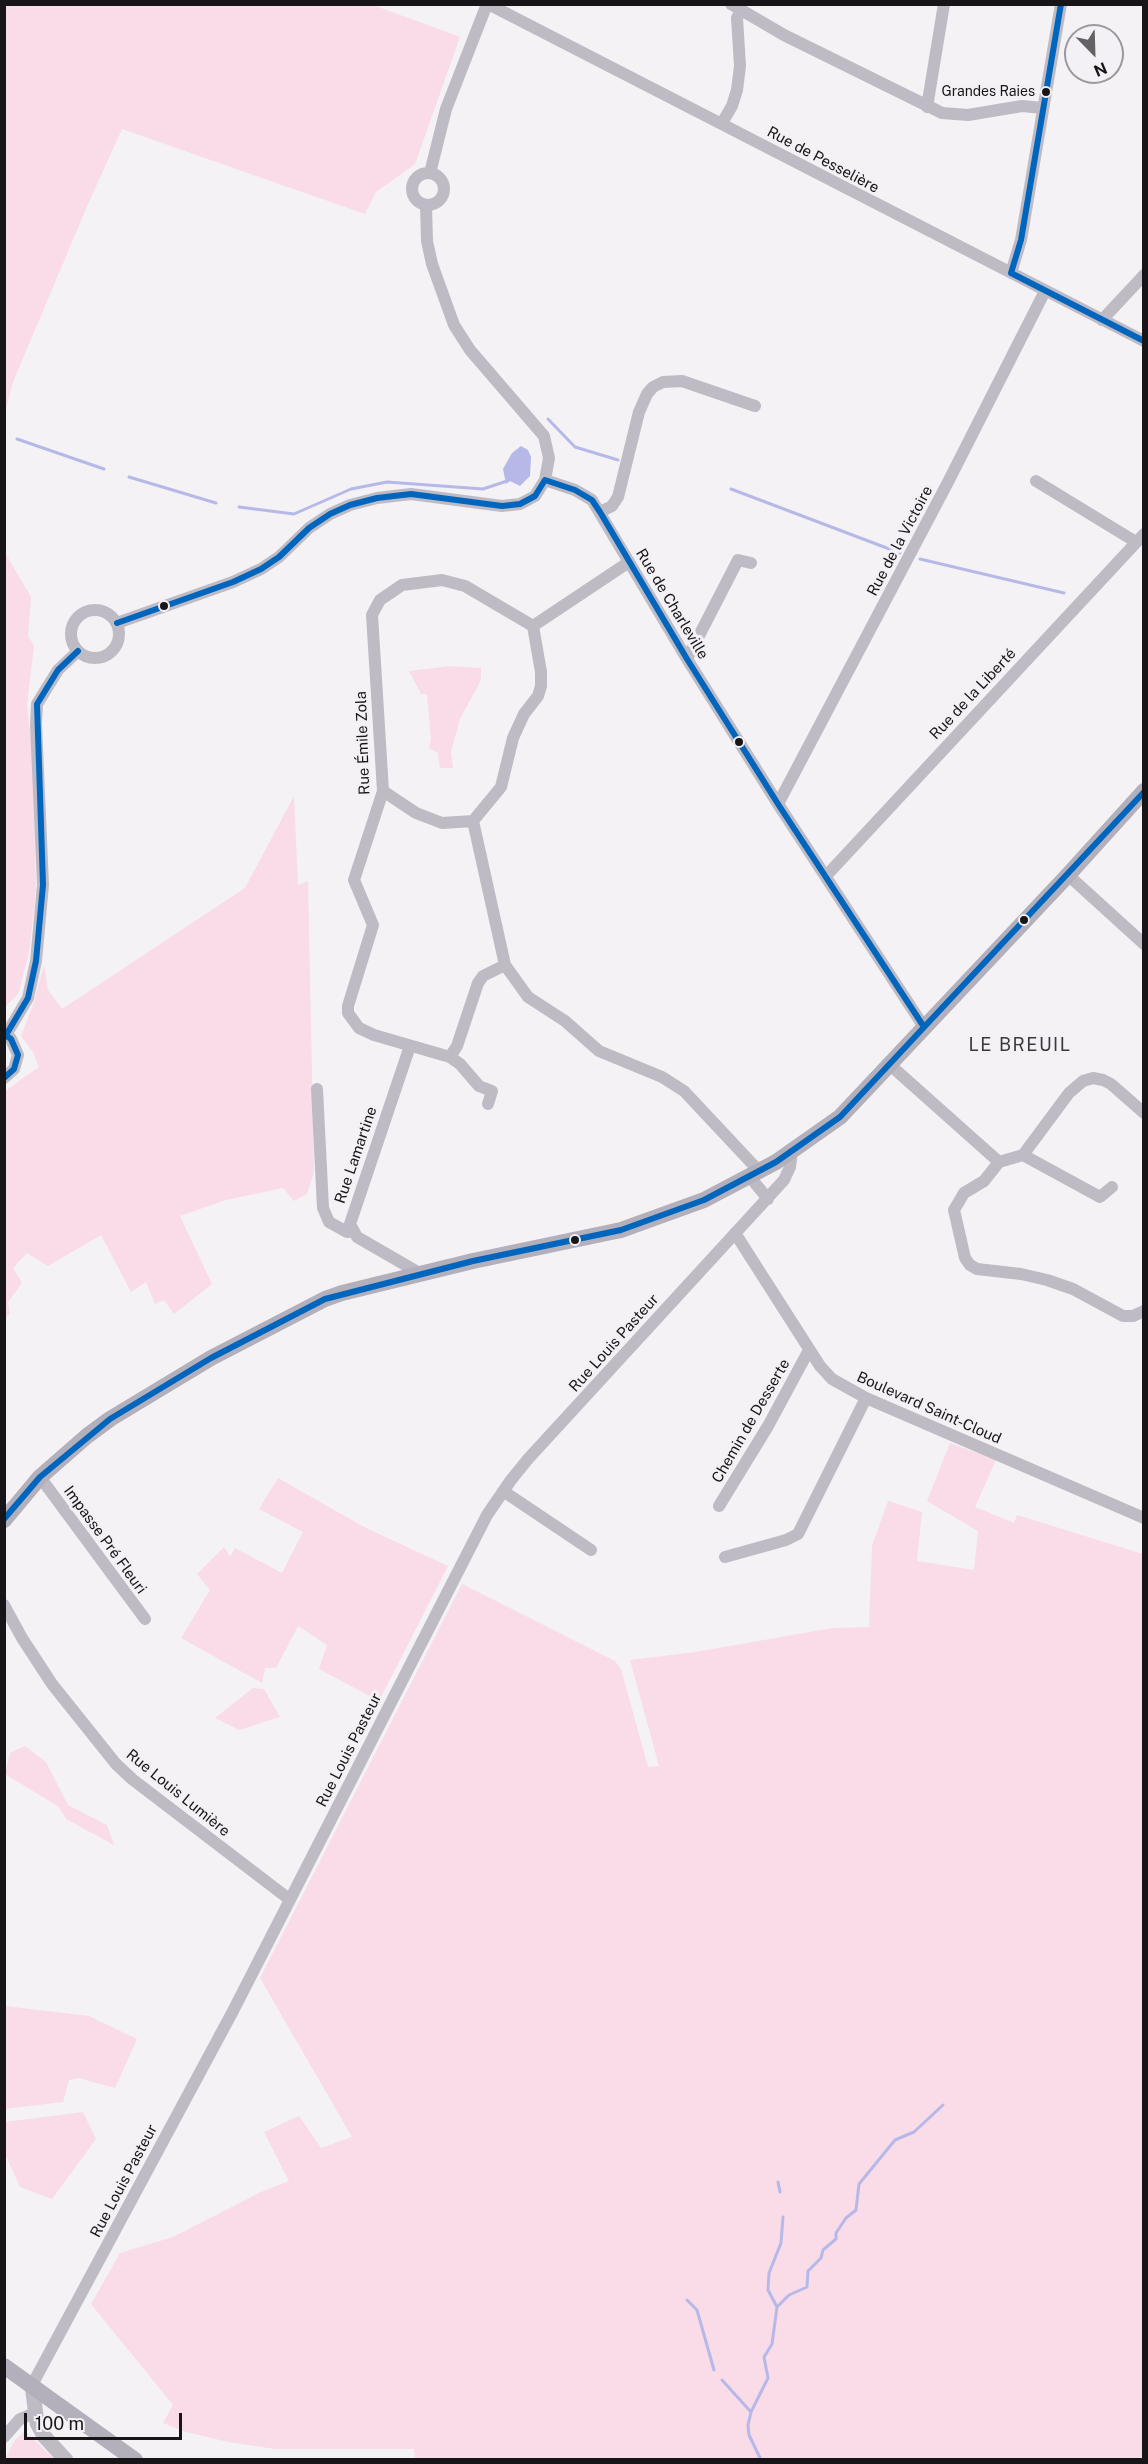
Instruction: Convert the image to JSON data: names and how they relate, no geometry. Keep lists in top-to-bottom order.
{
  "streets": {
    "street": [
      "Rue de Pesselière",
      "Rue de la Victoire",
      "Rue de Charleville",
      "Rue de la Liberté",
      "Rue Émile Zola",
      "Rue Lamartine",
      "Rue Louis Pasteur",
      "Boulevard Saint-Cloud",
      "Chemin de Desserte",
      "Impasse Pré Fleuri",
      "Rue Louis Lumière"
    ]
  },
  "crossings": [
    ["Rue de Pesselière", "Rue de la Victoire"],
    ["Rue de la Victoire", "Rue de Charleville"],
    ["Rue de Charleville", "Rue de la Liberté"],
    ["Rue Émile Zola", "Rue Lamartine"],
    ["Rue Louis Pasteur", "Boulevard Saint-Cloud"],
    ["Rue Louis Pasteur", "Rue Louis Lumière"],
    ["Boulevard Saint-Cloud", "Chemin de Desserte"]
  ],
  "districts": ["LE BREUIL"],
  "places": ["Grandes Raies"],
  "scale_bar": "100 m",
  "north": "bottom right"
}
